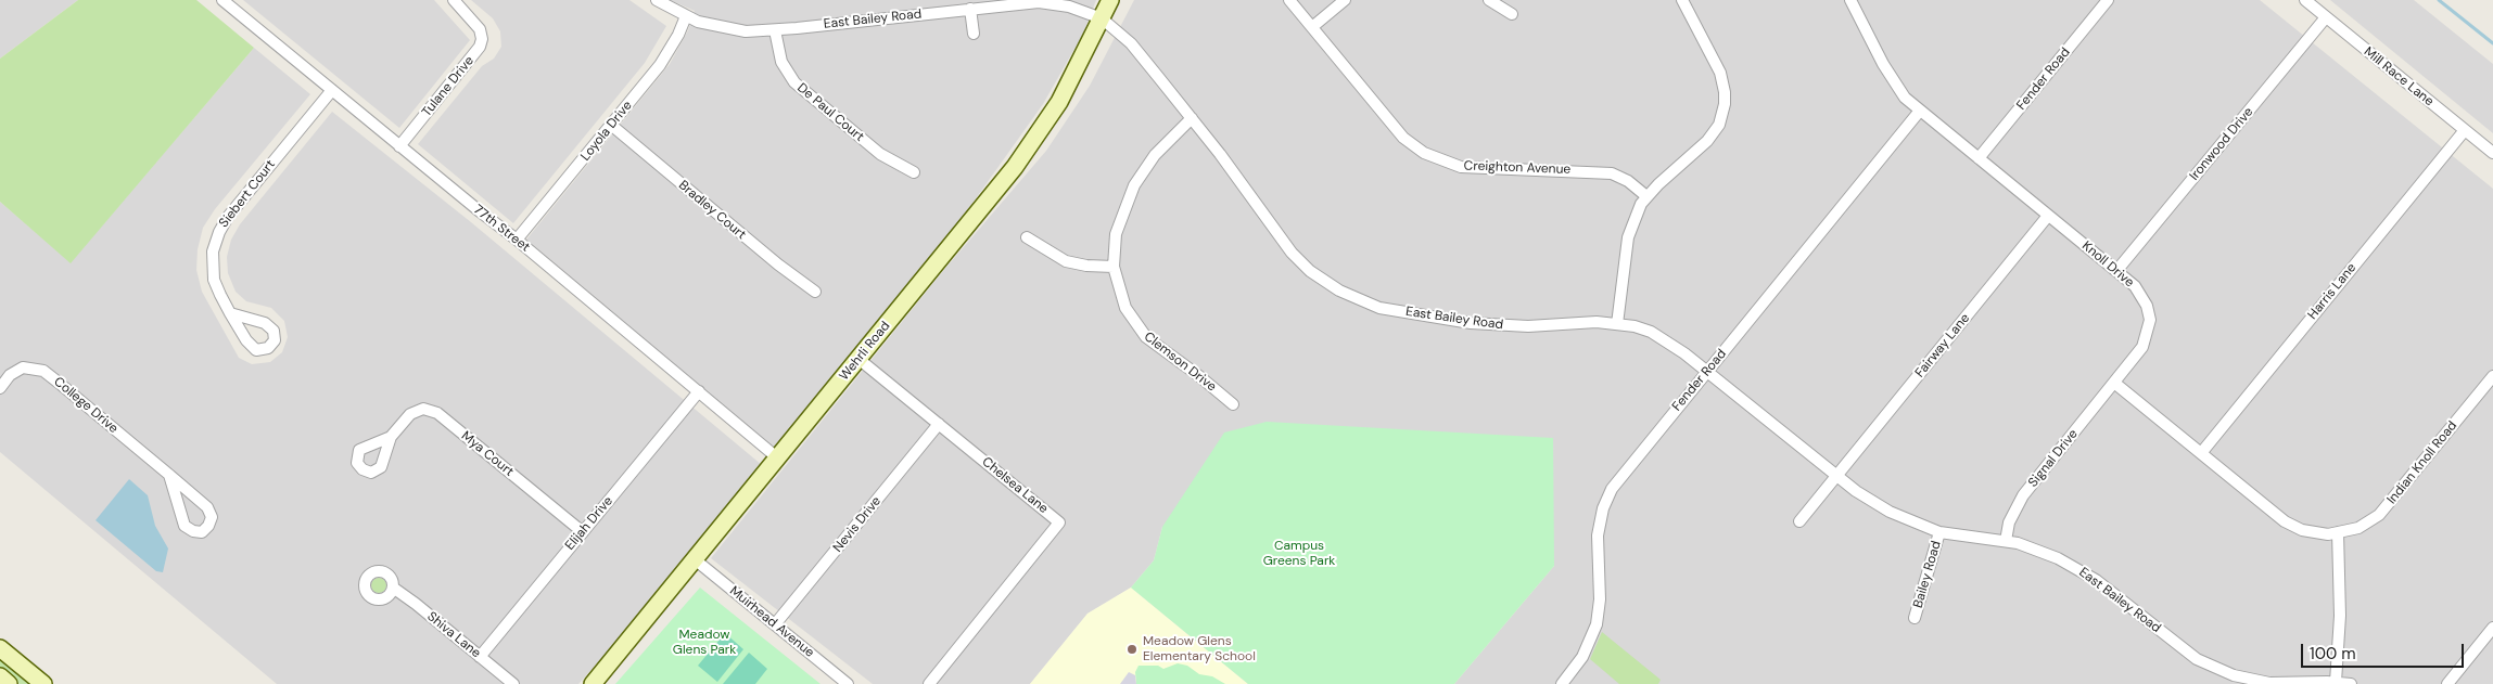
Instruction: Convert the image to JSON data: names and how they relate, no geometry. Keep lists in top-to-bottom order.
{
  "streets": {
    "street": [
      "East Bailey Road",
      "Mill Race Lane",
      "Fender Road",
      "Tulane Drive",
      "De Paul Court",
      "Loyola Drive",
      "Ironwood Drive",
      "Creighton Avenue",
      "Siebert Court",
      "Bradley Court",
      "77th Street",
      "Knoll Drive",
      "Harris Lane",
      "Fairway Lane",
      "Wehrli Road",
      "Clemson Drive",
      "College Drive",
      "Mya Court",
      "Signal Drive",
      "Indian Knoll Road",
      "Chelsea Lane",
      "Elijah Drive",
      "Nevis Drive",
      "Bailey Road",
      "Muirhead Avenue",
      "Shiva Lane"
    ]
  },
  "crossings": [
    ["East Bailey Road", "Fender Road"],
    ["East Bailey Road", "De Paul Court"],
    ["East Bailey Road", "Loyola Drive"],
    ["East Bailey Road", "Fairway Lane"],
    ["East Bailey Road", "Wehrli Road"],
    ["East Bailey Road", "Clemson Drive"],
    ["East Bailey Road", "Signal Drive"],
    ["East Bailey Road", "Bailey Road"],
    ["Mill Race Lane", "Ironwood Drive"],
    ["Mill Race Lane", "Harris Lane"],
    ["Fender Road", "Knoll Drive"],
    ["Tulane Drive", "77th Street"],
    ["Loyola Drive", "Bradley Court"],
    ["Loyola Drive", "77th Street"],
    ["Ironwood Drive", "Knoll Drive"],
    ["Siebert Court", "77th Street"],
    ["77th Street", "Wehrli Road"],
    ["77th Street", "Elijah Drive"],
    ["Knoll Drive", "Fairway Lane"],
    ["Knoll Drive", "Signal Drive"],
    ["Wehrli Road", "Chelsea Lane"],
    ["Wehrli Road", "Muirhead Avenue"],
    ["Mya Court", "Elijah Drive"],
    ["Chelsea Lane", "Nevis Drive"],
    ["Elijah Drive", "Shiva Lane"],
    ["Nevis Drive", "Muirhead Avenue"]
  ],
  "parks": ["Campus Greens Park", "Meadow Glens Park"],
  "places": ["Meadow Glens Elementary School"],
  "scale_bar": "100 m"
}
